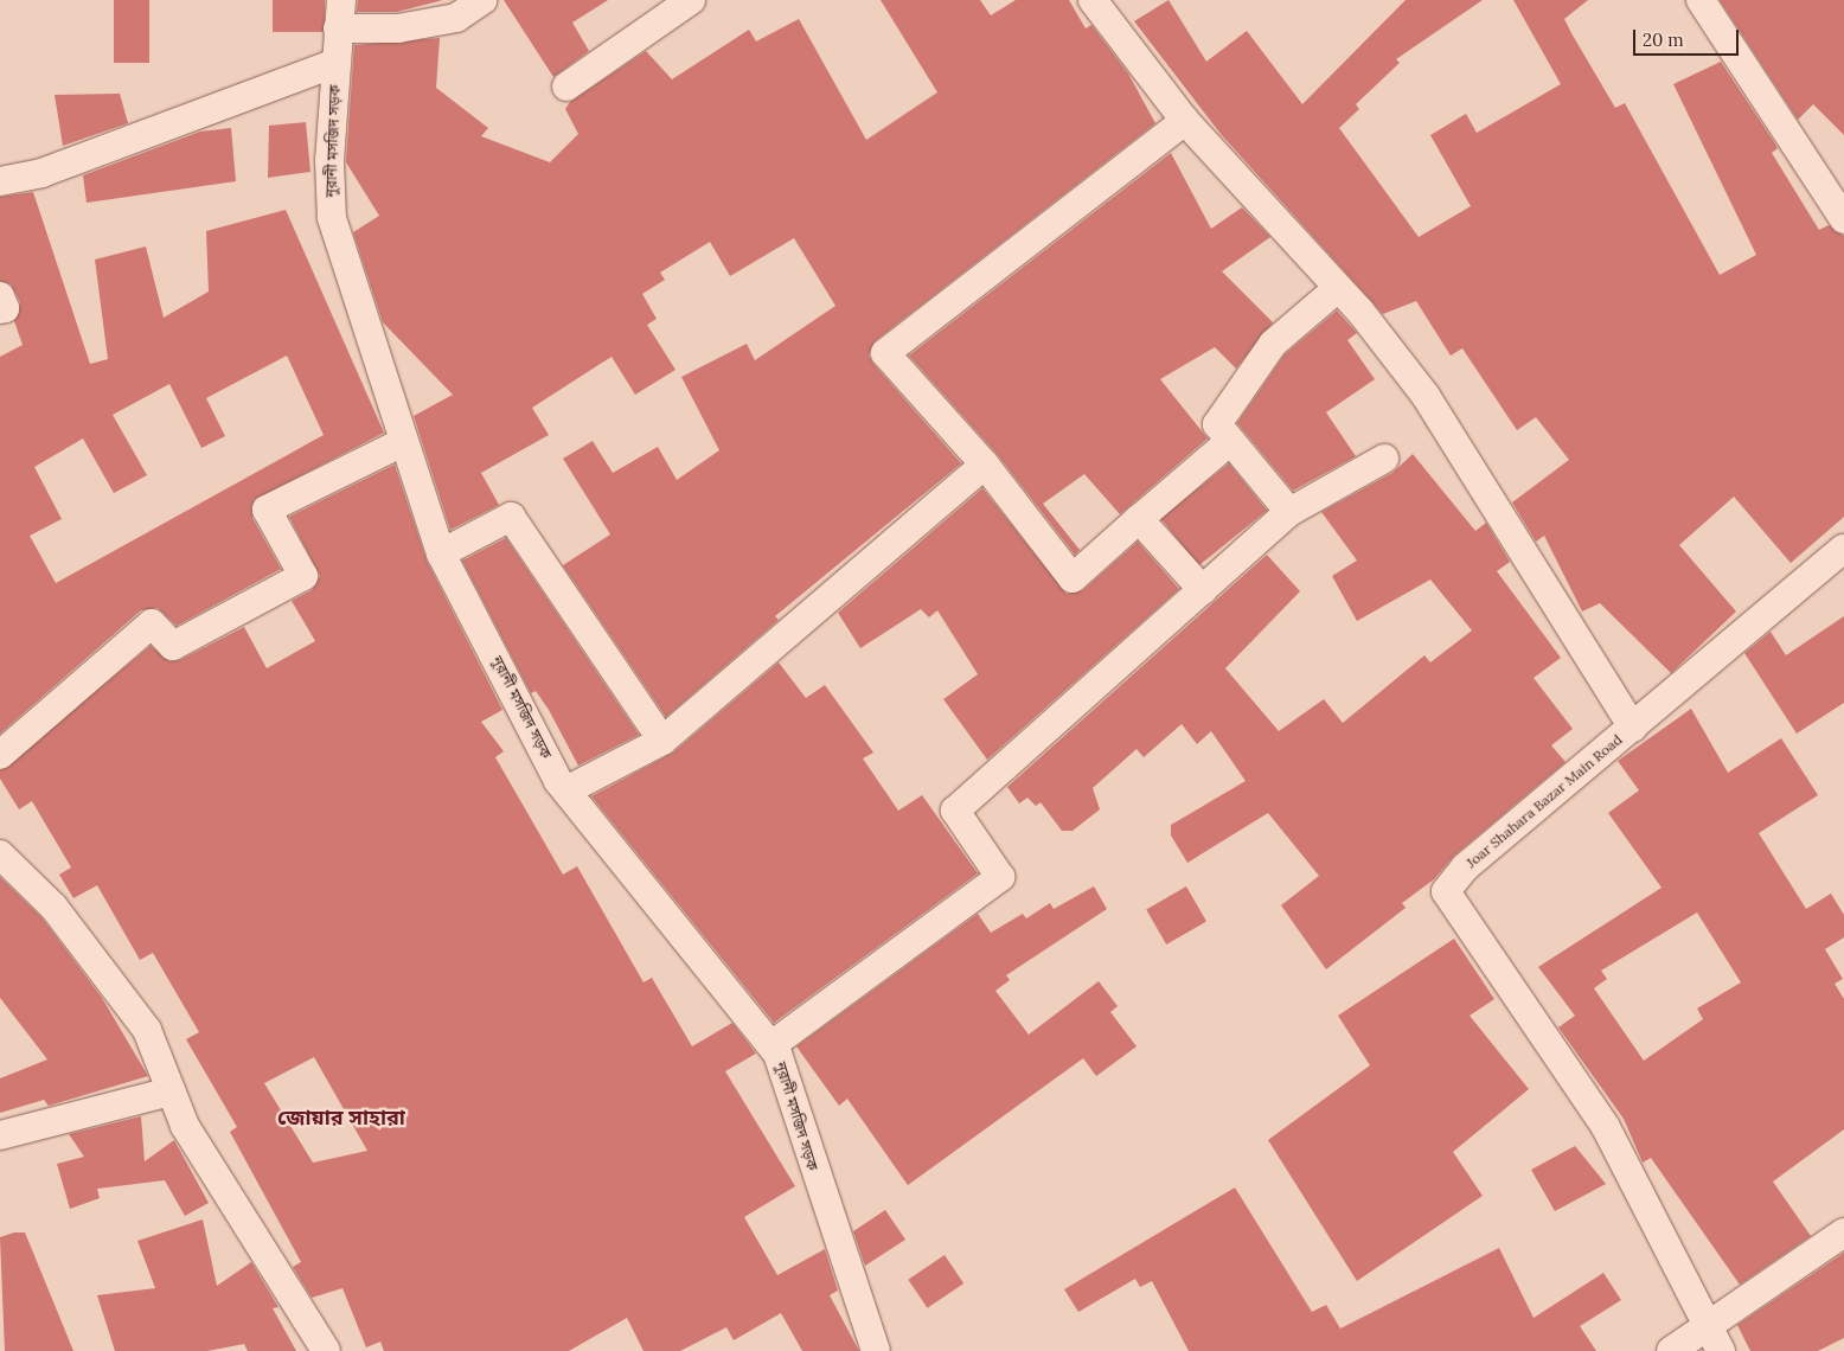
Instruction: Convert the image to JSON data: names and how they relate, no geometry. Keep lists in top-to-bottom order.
{
  "streets": {
    "street": ["নুরানী মসজিদ সড়ক", "Joar Shahara Bazar Main Road"]
  },
  "districts": ["জোয়ার সাহারা"],
  "scale_bar": "20 m"
}
